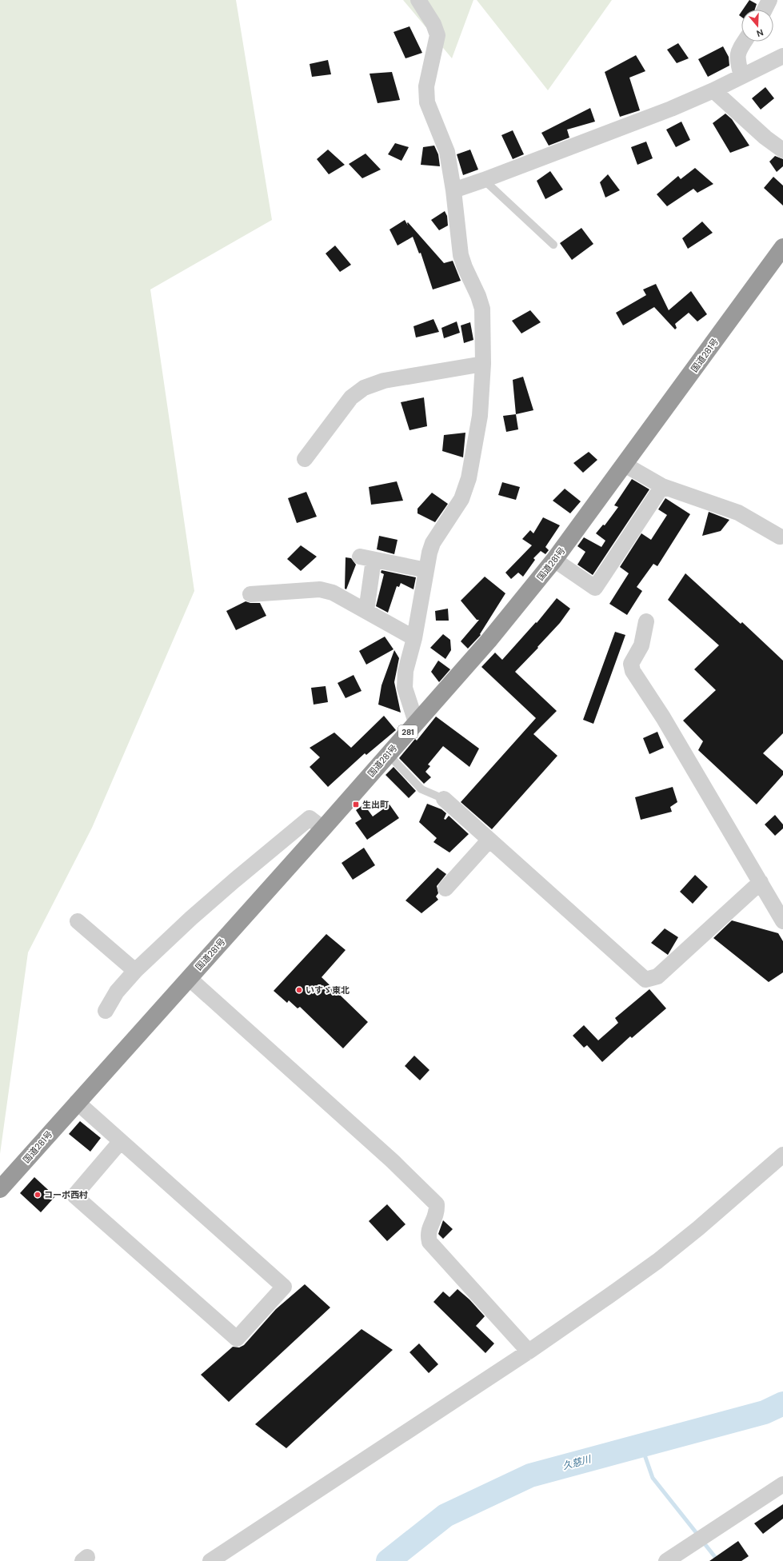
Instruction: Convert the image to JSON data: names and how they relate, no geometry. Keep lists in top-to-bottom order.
{
  "streets": {
    "highway": ["国道281号", "281"]
  },
  "water": ["久慈川"],
  "places": {
    "transit": ["生出町"],
    "other": ["いすゞ東北", "コーポ西村"]
  },
  "north": "bottom"
}
